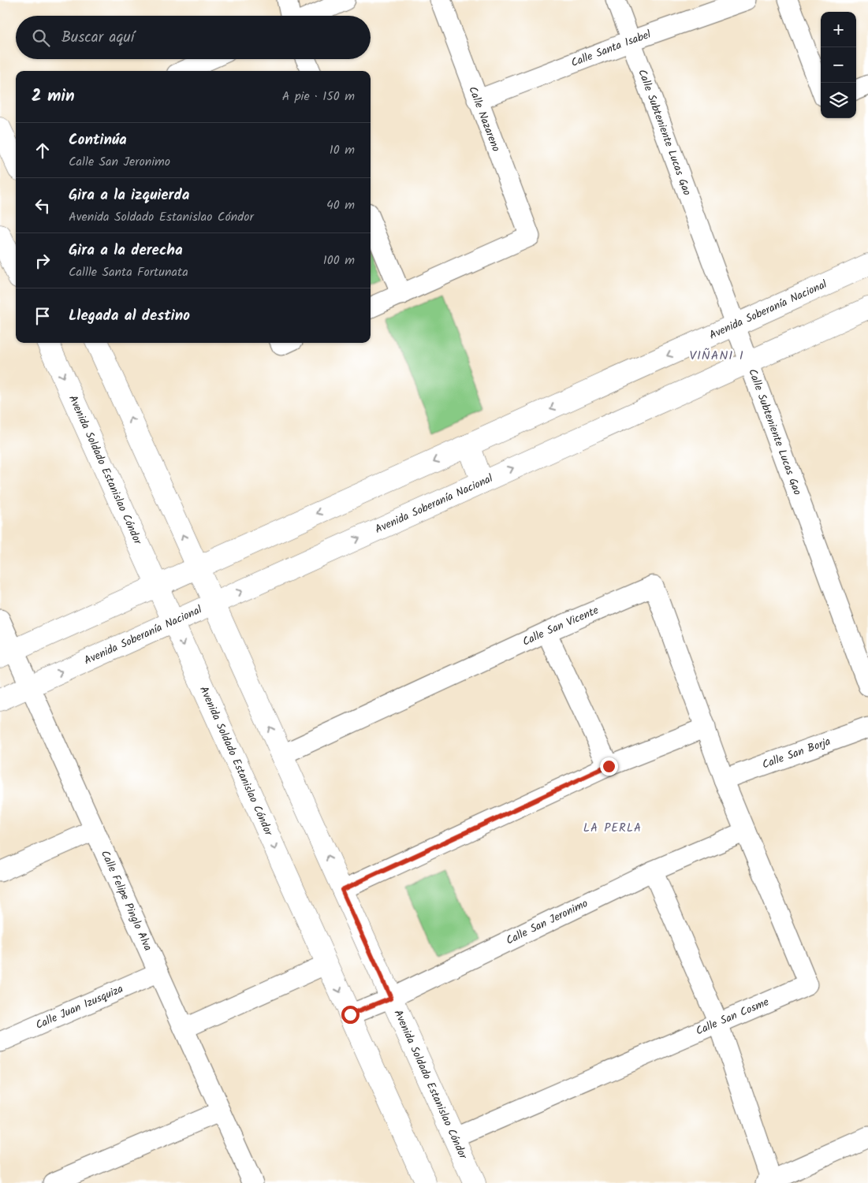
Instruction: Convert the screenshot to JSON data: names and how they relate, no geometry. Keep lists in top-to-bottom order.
{
  "streets": {
    "street": [
      "Calle Santa Isabel",
      "Calle Nazareno",
      "Calle Subteniente Lucas Gao",
      "Avenida Soberanía Nacional",
      "Avenida Soldado Estanislao Cóndor",
      "Calle San Vicente",
      "Calle San Borja",
      "Calle Felipe Pinglo Alva",
      "Calle San Jeronimo",
      "Calle Juan Izusquiza",
      "Calle San Cosme"
    ]
  },
  "crossings": [
    ["Calle Santa Isabel", "Calle Nazareno"],
    ["Calle Santa Isabel", "Calle Subteniente Lucas Gao"],
    ["Calle Subteniente Lucas Gao", "Avenida Soberanía Nacional"],
    ["Avenida Soberanía Nacional", "Avenida Soldado Estanislao Cóndor"],
    ["Avenida Soberanía Nacional", "Calle Felipe Pinglo Alva"],
    ["Avenida Soldado Estanislao Cóndor", "Calle San Vicente"],
    ["Avenida Soldado Estanislao Cóndor", "Calle San Jeronimo"],
    ["Avenida Soldado Estanislao Cóndor", "Calle San Cosme"],
    ["Calle San Vicente", "Calle San Borja"],
    ["Calle San Vicente", "Calle San Cosme"],
    ["Calle San Borja", "Calle San Cosme"],
    ["Calle Felipe Pinglo Alva", "Calle Juan Izusquiza"],
    ["Calle San Jeronimo", "Calle San Cosme"]
  ],
  "districts": ["VIÑANI I", "LA PERLA"],
  "page": {
    "map_buttons": ["+", "−"],
    "search": "Buscar aquí",
    "heading": ["2 min", "A pie · 150 m"],
    "list": [
      ["Continúa", "Calle San Jeronimo", "10 m"],
      ["Gira a la izquierda", "Avenida Soldado Estanislao Cóndor", "40 m"],
      ["Gira a la derecha", "Callle Santa Fortunata", "100 m"],
      "Llegada al destino"
    ]
  }
}
